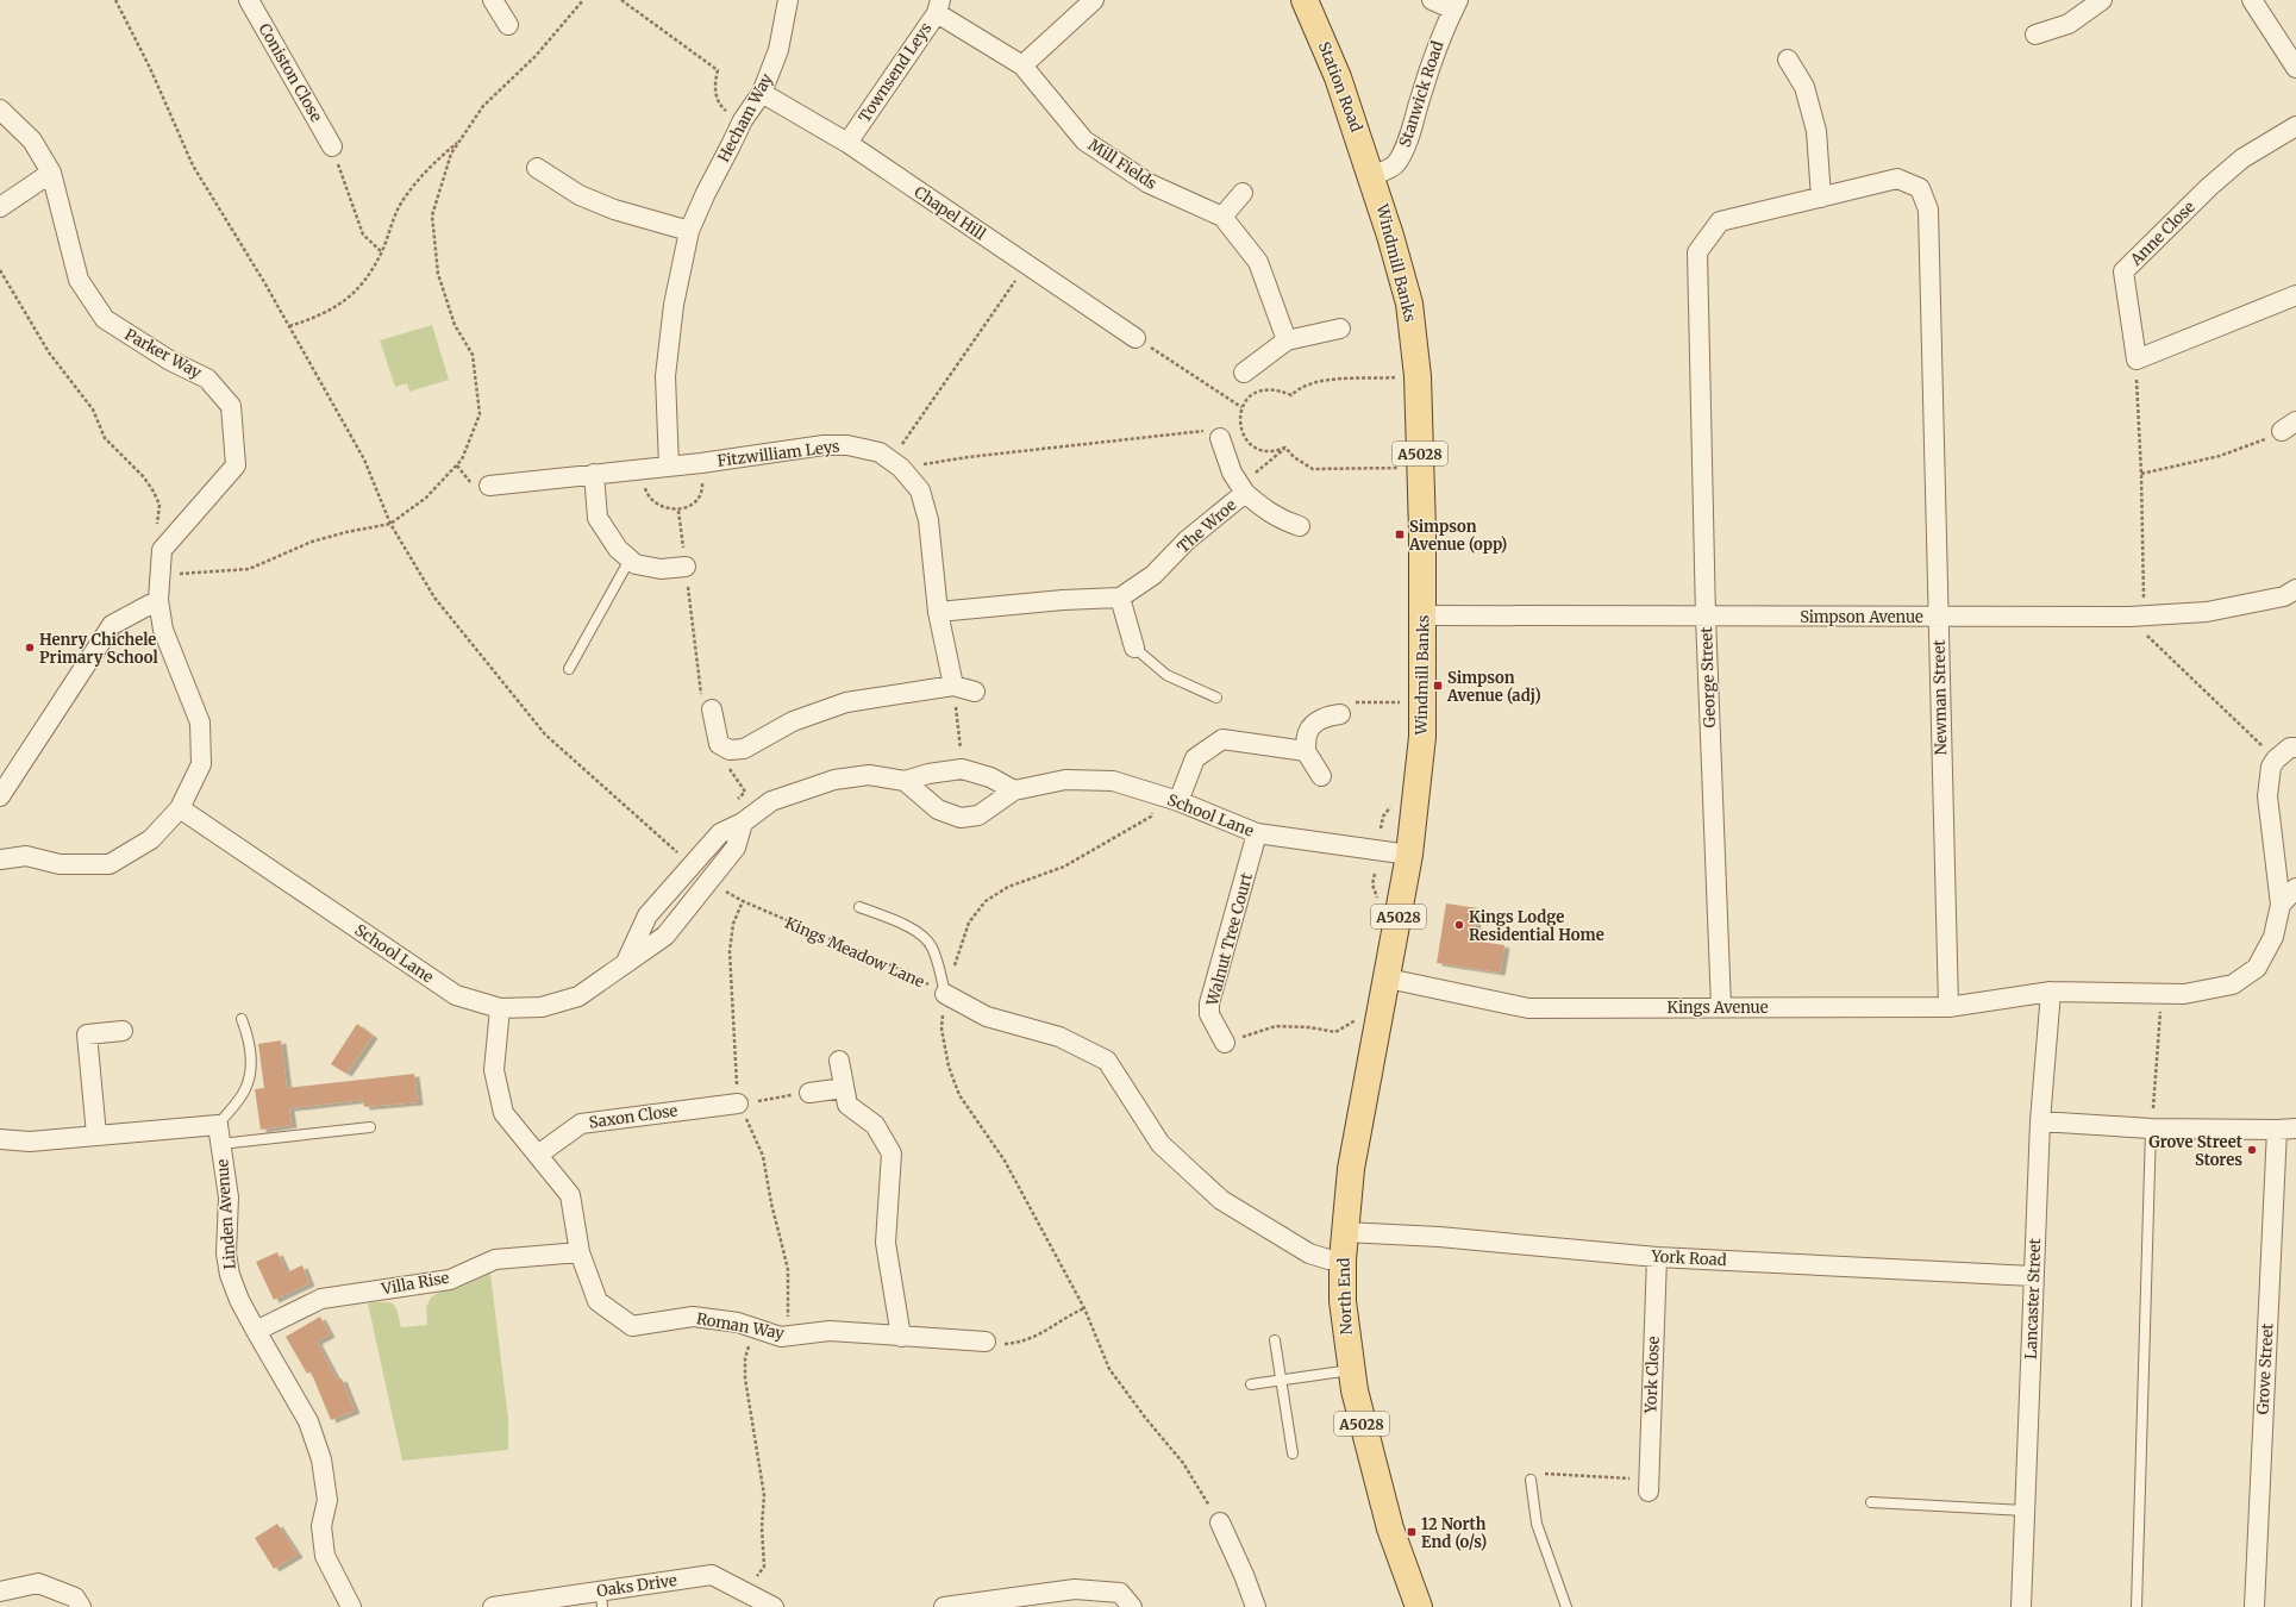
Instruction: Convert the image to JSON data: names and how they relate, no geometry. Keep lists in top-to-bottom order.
{
  "streets": {
    "main road": [
      "Station Road",
      "Windmill Banks",
      "A5028",
      "North End"
    ],
    "street": [
      "Coniston Close",
      "Townsend Leys",
      "Stanwick Road",
      "Hecham Way",
      "Mill Fields",
      "Chapel Hill",
      "Anne Close",
      "Parker Way",
      "Fitzwilliam Leys",
      "The Wroe",
      "Simpson Avenue",
      "George Street",
      "Newman Street",
      "School Lane",
      "Walnut Tree Court",
      "Kings Avenue",
      "Saxon Close",
      "Linden Avenue",
      "York Road",
      "Villa Rise",
      "Lancaster Street",
      "Roman Way",
      "Grove Street",
      "York Close",
      "Oaks Drive"
    ],
    "path": ["Kings Meadow Lane"]
  },
  "crossings": [
    ["Townsend Leys", "Mill Fields"],
    ["Townsend Leys", "Chapel Hill"],
    ["Station Road", "Stanwick Road"],
    ["Station Road", "Windmill Banks"],
    ["Stanwick Road", "Windmill Banks"],
    ["Hecham Way", "Chapel Hill"],
    ["Hecham Way", "Fitzwilliam Leys"],
    ["Windmill Banks", "Simpson Avenue"],
    ["Windmill Banks", "School Lane"],
    ["Windmill Banks", "Kings Avenue"],
    ["Windmill Banks", "North End"],
    ["Simpson Avenue", "George Street"],
    ["Simpson Avenue", "Newman Street"],
    ["George Street", "Newman Street"],
    ["George Street", "Kings Avenue"],
    ["Newman Street", "Kings Avenue"],
    ["School Lane", "Walnut Tree Court"],
    ["School Lane", "Roman Way"],
    ["Kings Avenue", "North End"],
    ["Kings Avenue", "Lancaster Street"],
    ["Saxon Close", "Roman Way"],
    ["Linden Avenue", "Villa Rise"],
    ["York Road", "North End"],
    ["York Road", "Lancaster Street"],
    ["York Road", "York Close"],
    ["Villa Rise", "Roman Way"]
  ],
  "places": {
    "transit": ["Simpson Avenue (opp)", "Simpson Avenue (adj)", "12 North End (o/s)"],
    "other": ["Henry Chichele Primary School", "Kings Lodge Residential Home", "Grove Street Stores"]
  }
}
